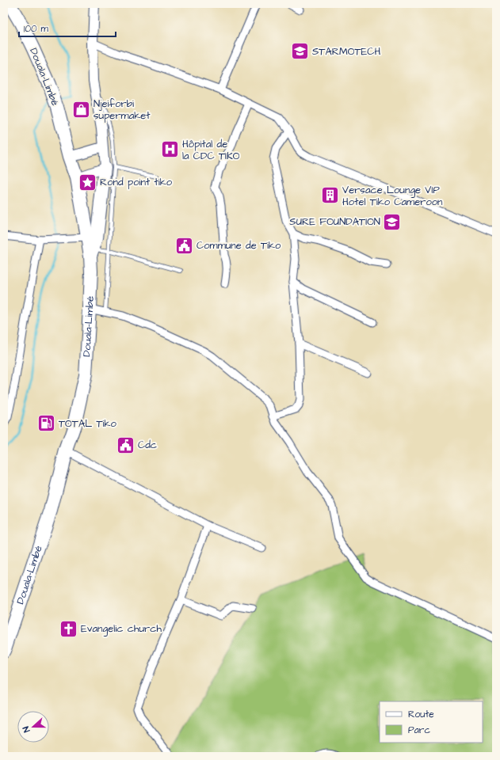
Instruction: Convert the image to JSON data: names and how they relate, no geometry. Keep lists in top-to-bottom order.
{
  "streets": {
    "highway": ["Douala-Limbé"]
  },
  "places": {
    "school or university": ["STARMOTECH", "SURE FOUNDATION"],
    "shop": ["Njeiforbi supermaket"],
    "hospital": ["Hôpital de la CDC TIKO"],
    "place": ["Rond point tiko"],
    "building": ["Versace Lounge VIP Hotel Tiko Cameroon"],
    "public building": ["Commune de Tiko", "Cdc"],
    "fuel station": ["TOTAL Tiko"],
    "church": ["Evangelic church"]
  },
  "legend": ["Route", "Parc"],
  "scale_bar": "100 m",
  "north": "left"
}
